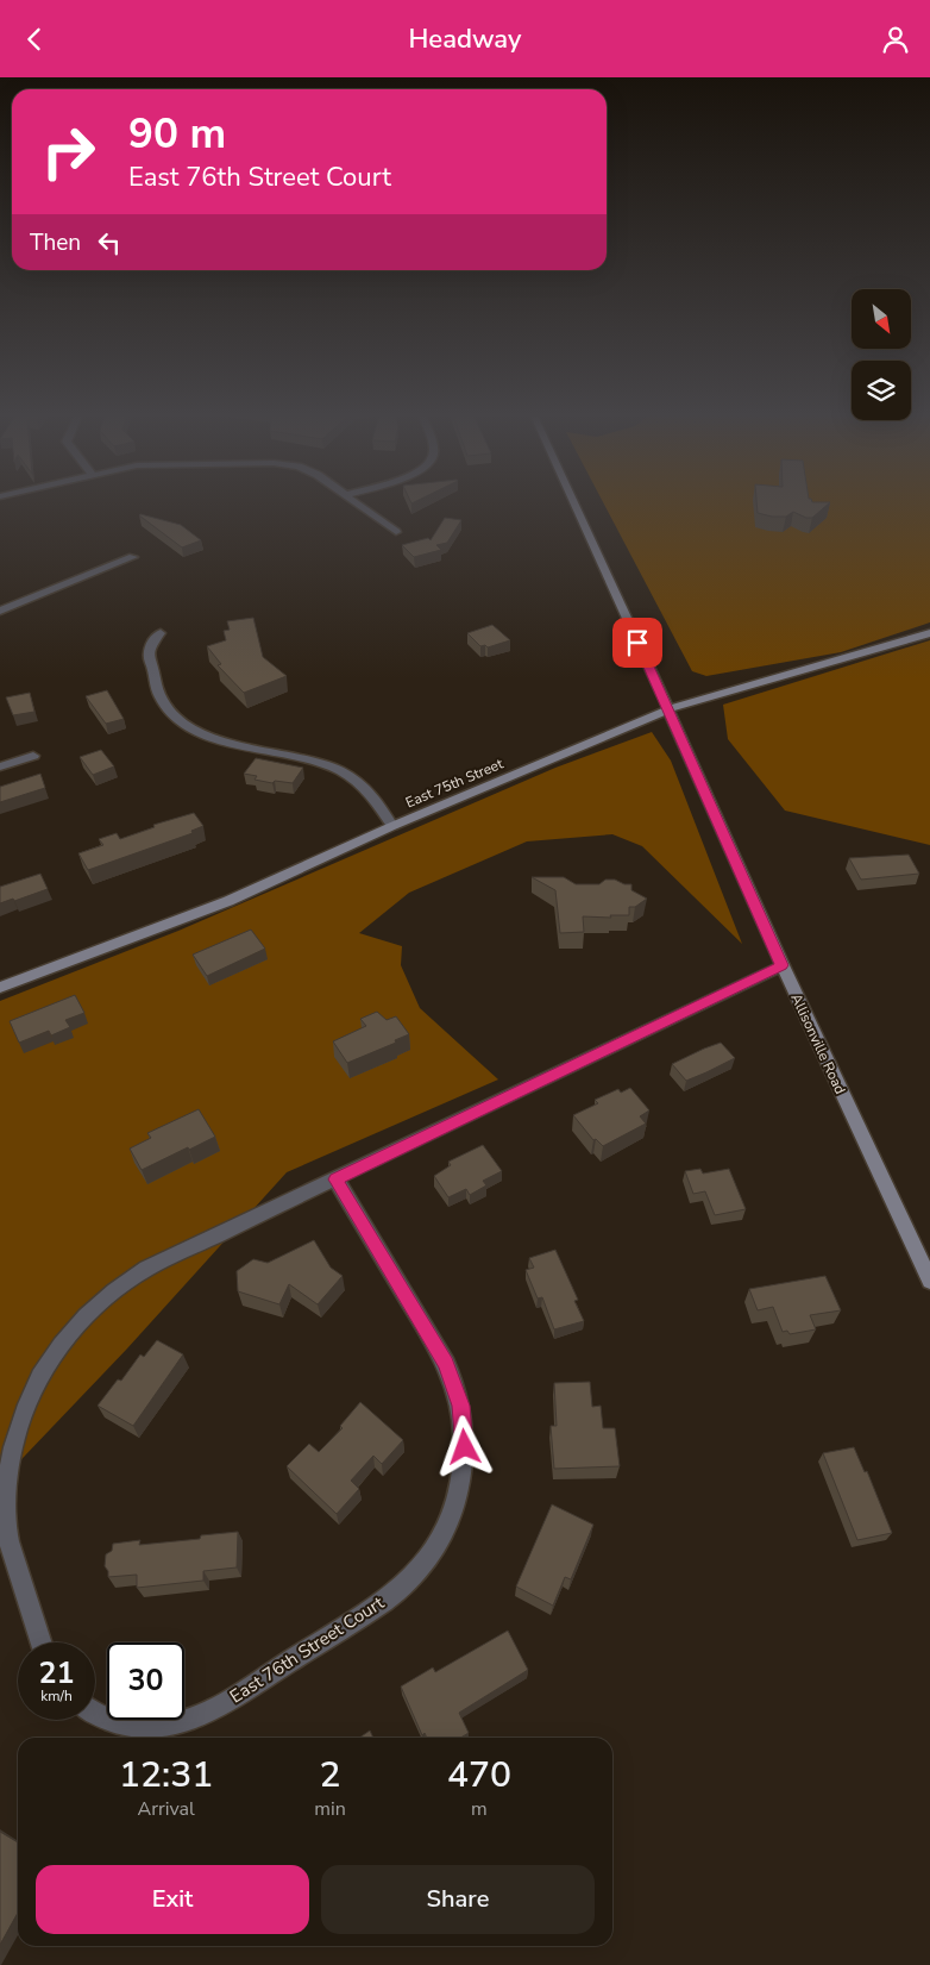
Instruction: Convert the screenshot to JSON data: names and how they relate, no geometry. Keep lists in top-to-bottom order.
{
  "streets": {
    "main road": ["East 75th Street", "Allisonville Road"],
    "street": ["East 76th Street Court"]
  },
  "crossings": [
    ["East 75th Street", "Allisonville Road"]
  ],
  "north": "bottom right",
  "page": {
    "header": "Headway",
    "turn": ["90 m", "East 76th Street Court"],
    "then": "Then",
    "speed": "21 km/h",
    "limit": "30",
    "eta": [
      "12:31",
      "Arrival",
      "2",
      "min",
      "470",
      "m"
    ],
    "buttons": ["Exit", "Share"]
  }
}
